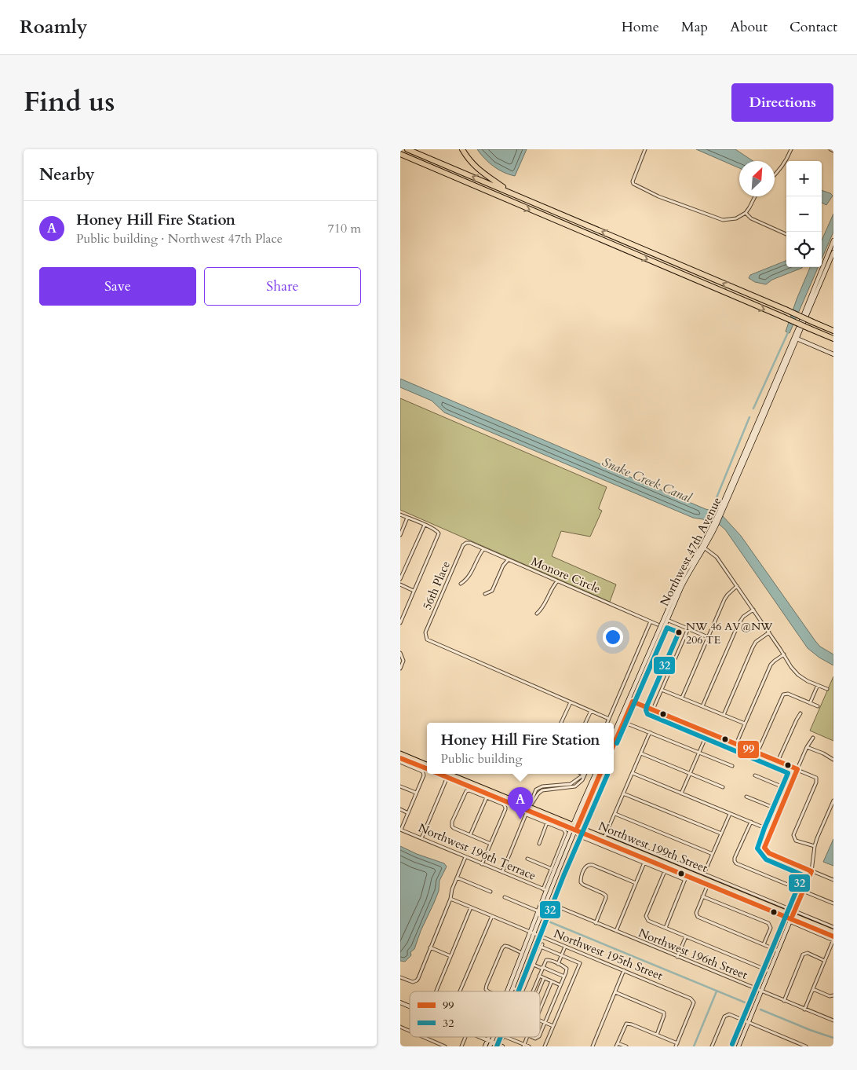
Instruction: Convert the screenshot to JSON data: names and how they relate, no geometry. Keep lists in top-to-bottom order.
{
  "streets": {
    "main road": ["Northwest 47th Avenue", "Northwest 199th Street"],
    "street": [
      "Monore Circle",
      "56th Place",
      "Northwest 196th Terrace",
      "Northwest 196th Street",
      "Northwest 195th Street"
    ]
  },
  "crossings": [
    ["Monore Circle", "56th Place"]
  ],
  "water": ["Snake Creek Canal"],
  "places": ["NW 46 AV@NW 206 TE"],
  "lines": ["transit line 32", "transit line 99"],
  "legend": ["99", "32"],
  "north": "top right",
  "page": {
    "header": "Roamly",
    "nav": [
      "Home",
      "Map",
      "About",
      "Contact"
    ],
    "title": "Find us",
    "buttons": [
      "Directions",
      ["Save", "Share"]
    ],
    "heading": "Nearby",
    "map_buttons": ["+", "−"],
    "list": [
      {
        "mark": "A",
        "name": "Honey Hill Fire Station",
        "note": "Public building · Northwest 47th Place",
        "value": "710 m"
      }
    ],
    "popup": ["Honey Hill Fire Station", "Public building"],
    "pins": "A"
  }
}
